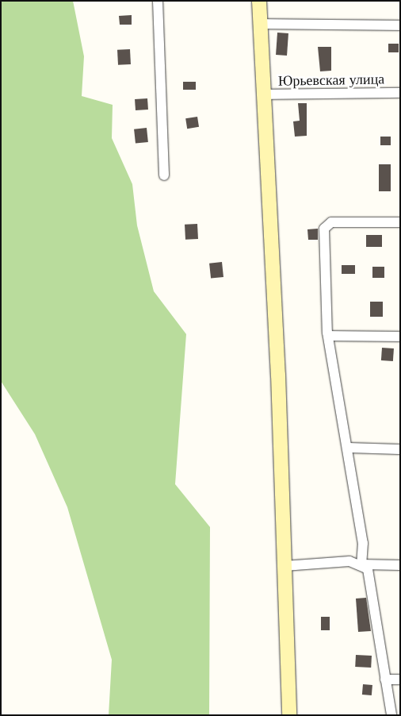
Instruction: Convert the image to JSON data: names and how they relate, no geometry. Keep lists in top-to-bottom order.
{
  "streets": {
    "street": ["Юрьевская улица"]
  }
}
